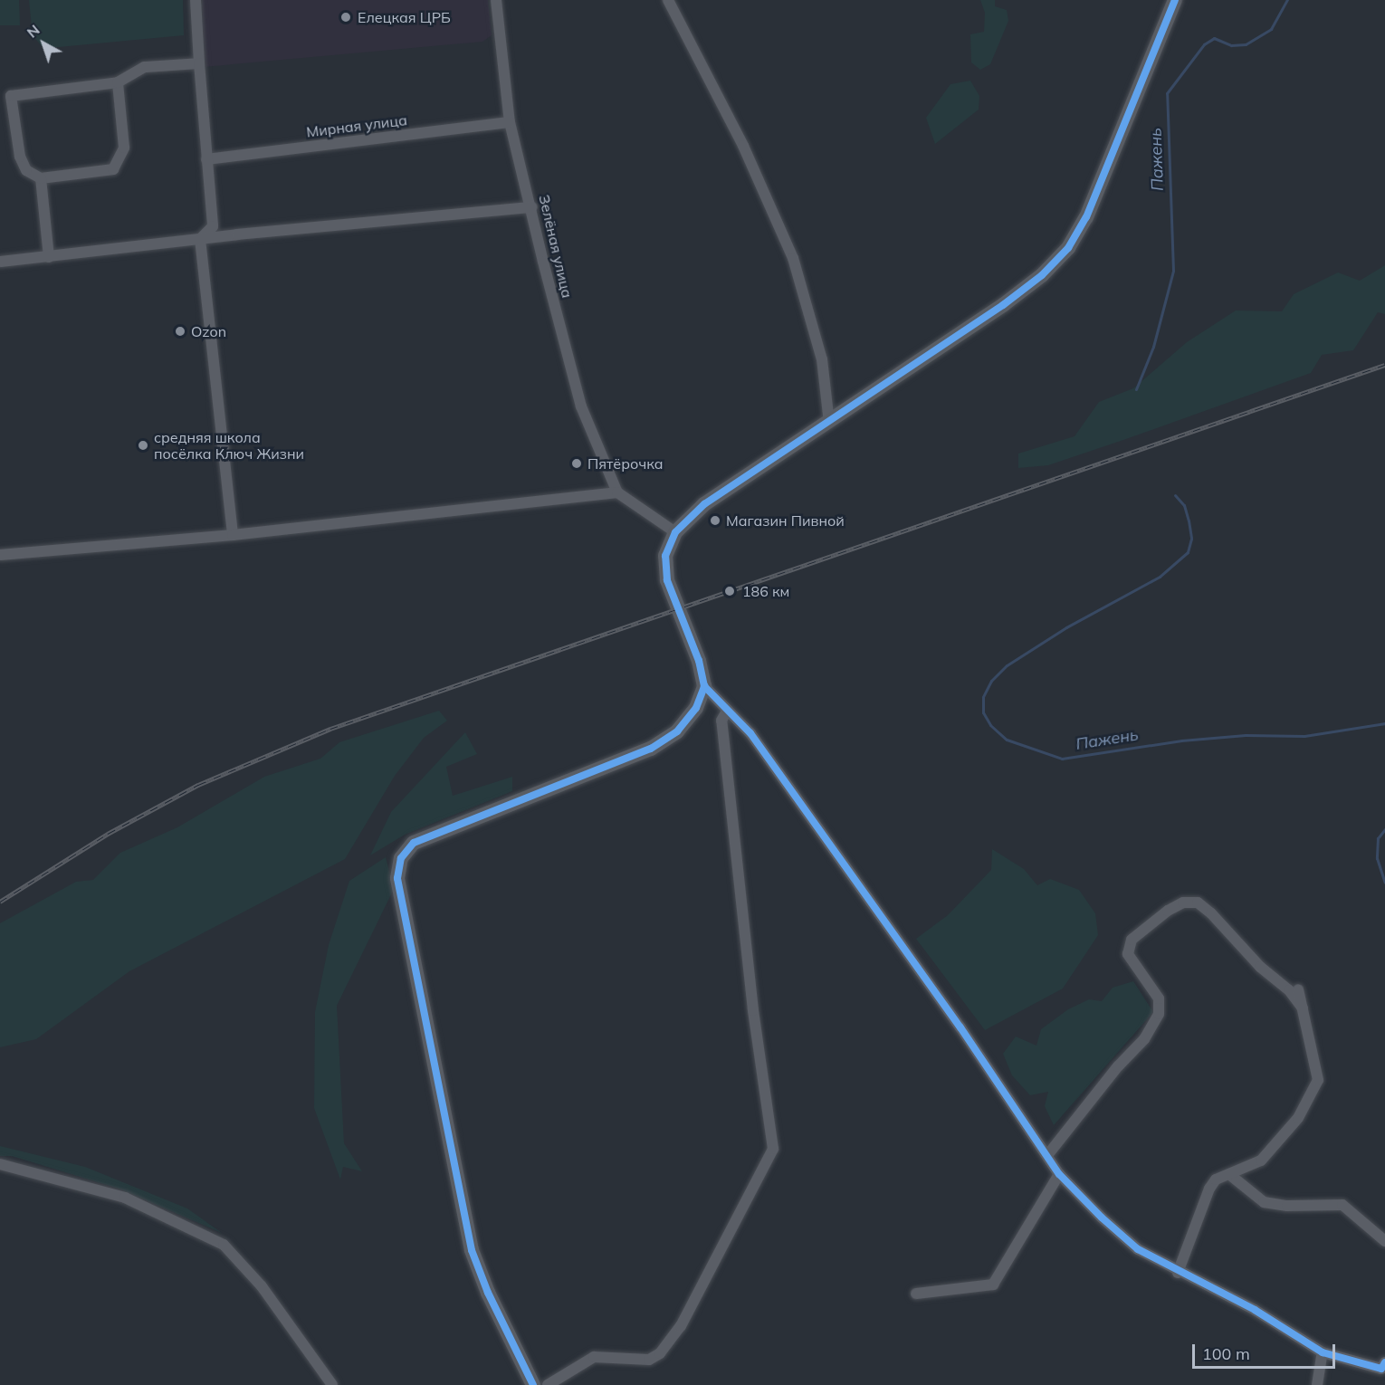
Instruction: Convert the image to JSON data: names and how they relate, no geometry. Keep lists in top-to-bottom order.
{
  "streets": {
    "street": ["Мирная улица", "Зелёная улица"]
  },
  "crossings": [
    ["Мирная улица", "Зелёная улица"]
  ],
  "water": ["Пажень"],
  "places": [
    "Елецкая ЦРБ",
    "Ozon",
    "средняя школа посёлка Ключ Жизни",
    "Пятёрочка",
    "Магазин Пивной",
    "186 км"
  ],
  "scale_bar": "100 m",
  "north": "top left"
}
